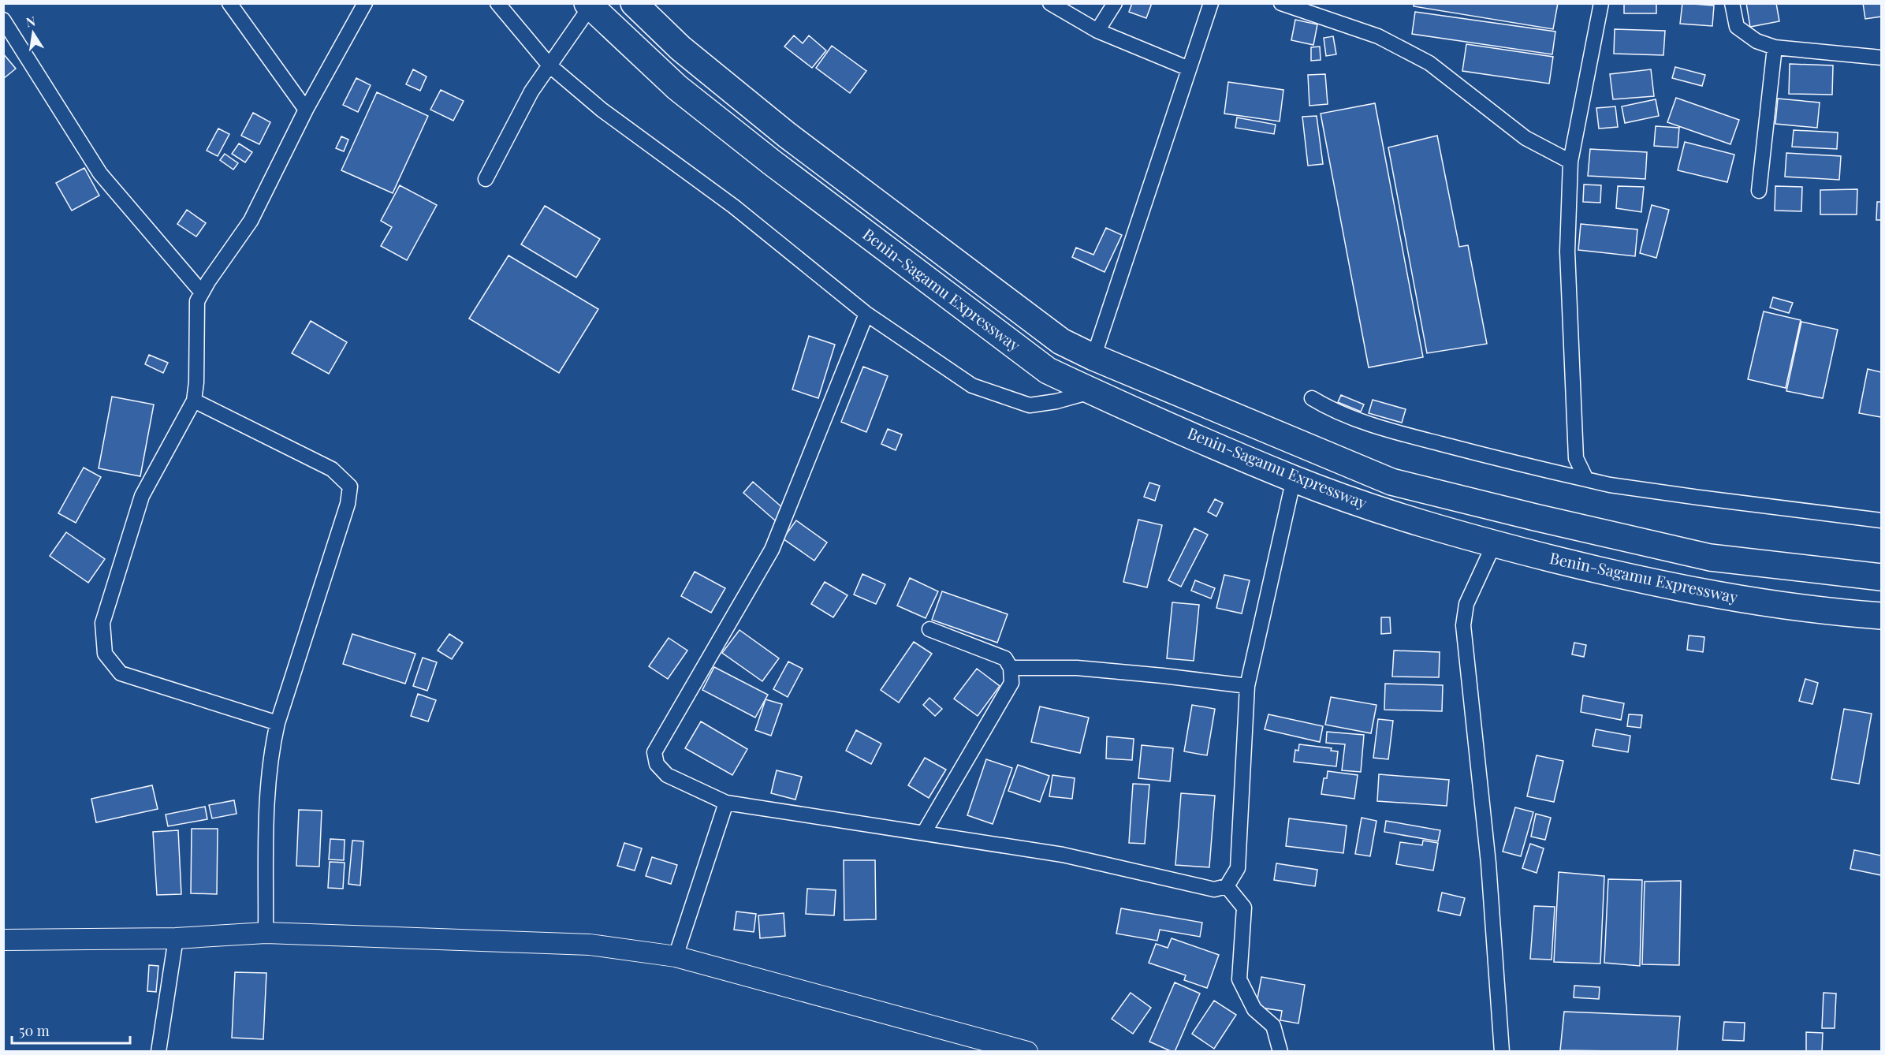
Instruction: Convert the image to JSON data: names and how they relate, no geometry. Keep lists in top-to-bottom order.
{
  "streets": {
    "highway": ["Benin-Sagamu Expressway"]
  },
  "scale_bar": "50 m",
  "north": "top"
}
